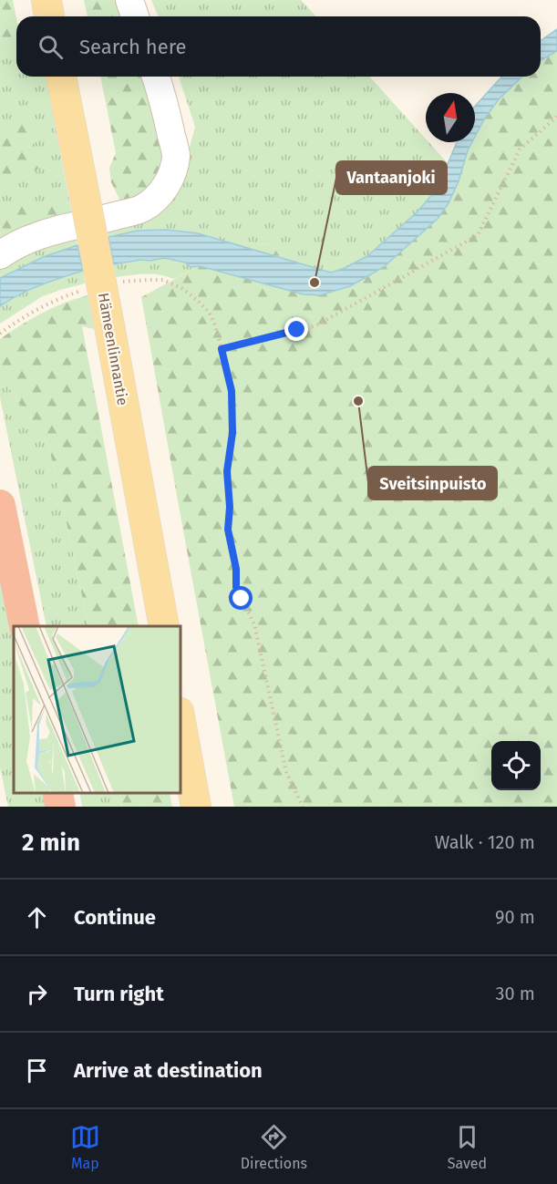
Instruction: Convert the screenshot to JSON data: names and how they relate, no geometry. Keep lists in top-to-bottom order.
{
  "streets": {
    "main road": ["Hämeenlinnantie"]
  },
  "places": ["Vantaanjoki", "Sveitsinpuisto"],
  "north": "top",
  "page": {
    "search": "Search here",
    "heading": ["2 min", "Walk · 120 m"],
    "list": [
      ["Continue", "90 m"],
      ["Turn right", "30 m"],
      "Arrive at destination"
    ],
    "nav": ["Map", "Directions", "Saved"]
  }
}
